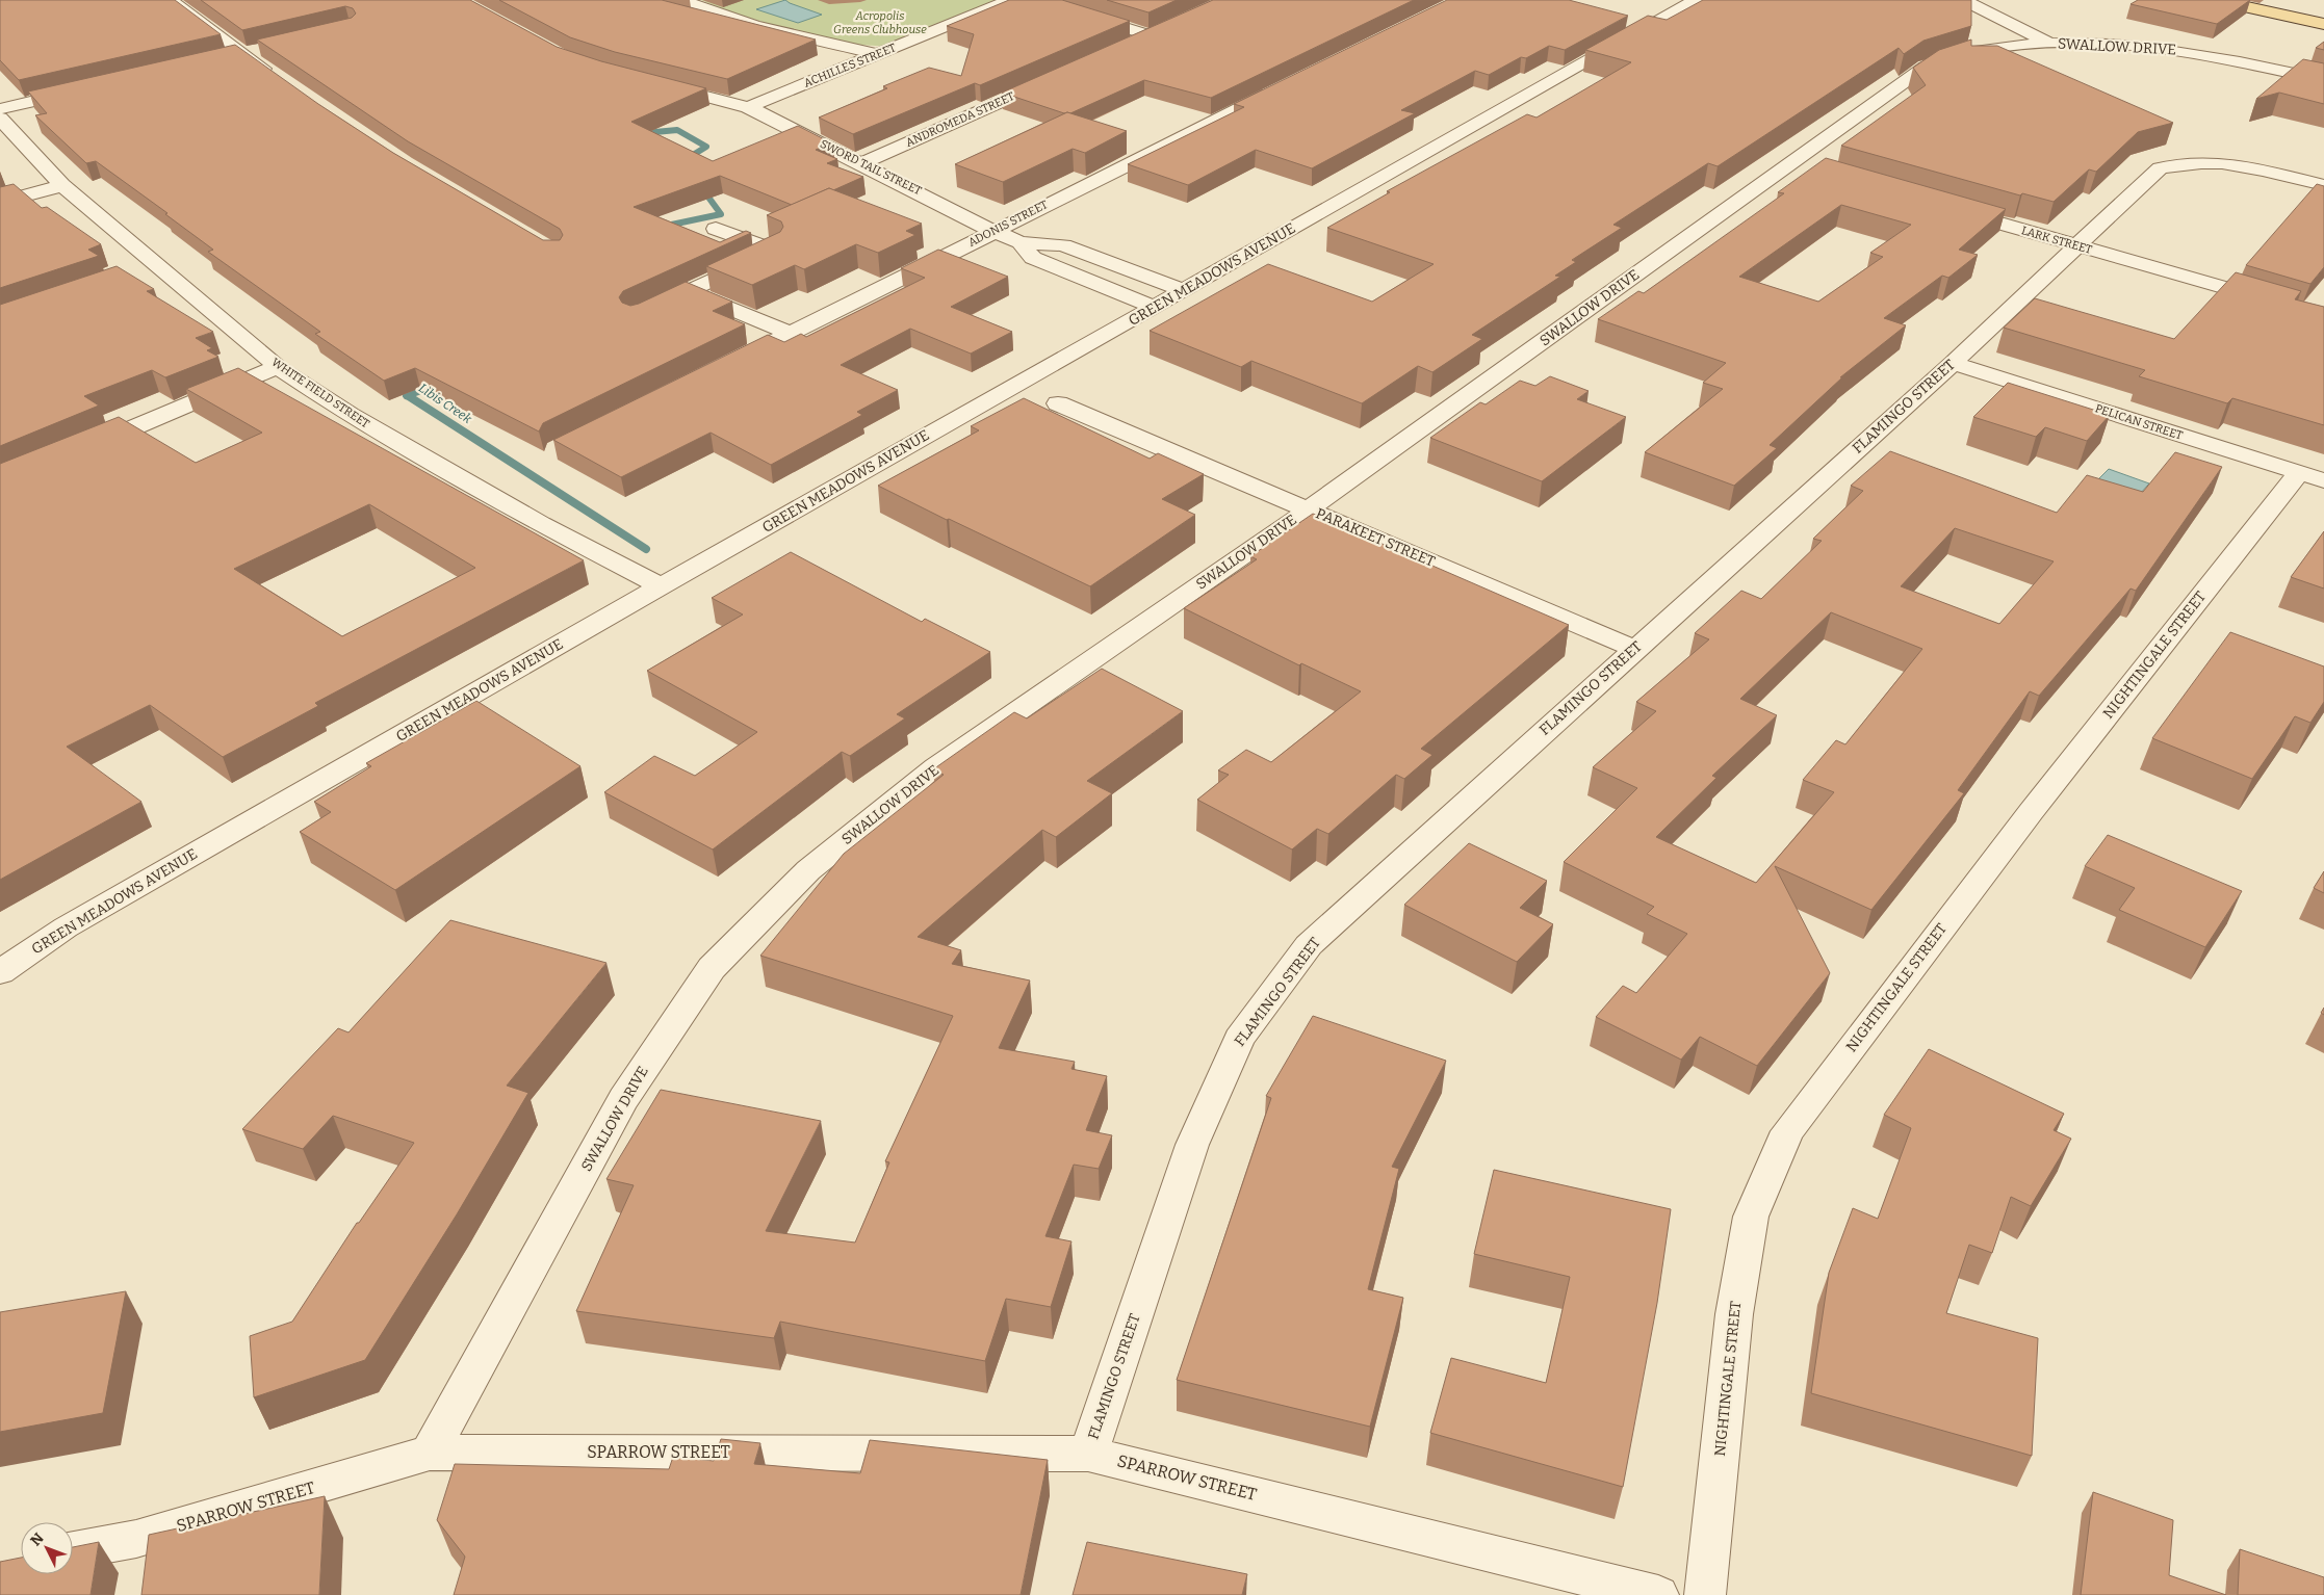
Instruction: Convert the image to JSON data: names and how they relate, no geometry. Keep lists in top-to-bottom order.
{
  "streets": {
    "street": [
      "SWALLOW DRIVE",
      "ACHILLES STREET",
      "ANDROMEDA STREET",
      "SWORD TAIL STREET",
      "ADONIS STREET",
      "LARK STREET",
      "GREEN MEADOWS AVENUE",
      "WHITE FIELD STREET",
      "FLAMINGO STREET",
      "PELICAN STREET",
      "PARAKEET STREET",
      "NIGHTINGALE STREET",
      "SPARROW STREET"
    ]
  },
  "crossings": [
    ["SWALLOW DRIVE", "PARAKEET STREET"],
    ["SWALLOW DRIVE", "SPARROW STREET"],
    ["ACHILLES STREET", "SWORD TAIL STREET"],
    ["ANDROMEDA STREET", "SWORD TAIL STREET"],
    ["SWORD TAIL STREET", "ADONIS STREET"],
    ["SWORD TAIL STREET", "GREEN MEADOWS AVENUE"],
    ["LARK STREET", "FLAMINGO STREET"],
    ["GREEN MEADOWS AVENUE", "WHITE FIELD STREET"],
    ["FLAMINGO STREET", "PELICAN STREET"],
    ["FLAMINGO STREET", "PARAKEET STREET"],
    ["FLAMINGO STREET", "SPARROW STREET"],
    ["PELICAN STREET", "NIGHTINGALE STREET"]
  ],
  "water": ["Libis Creek"],
  "parks": ["Acropolis Greens Clubhouse"],
  "north": "top left"
}
